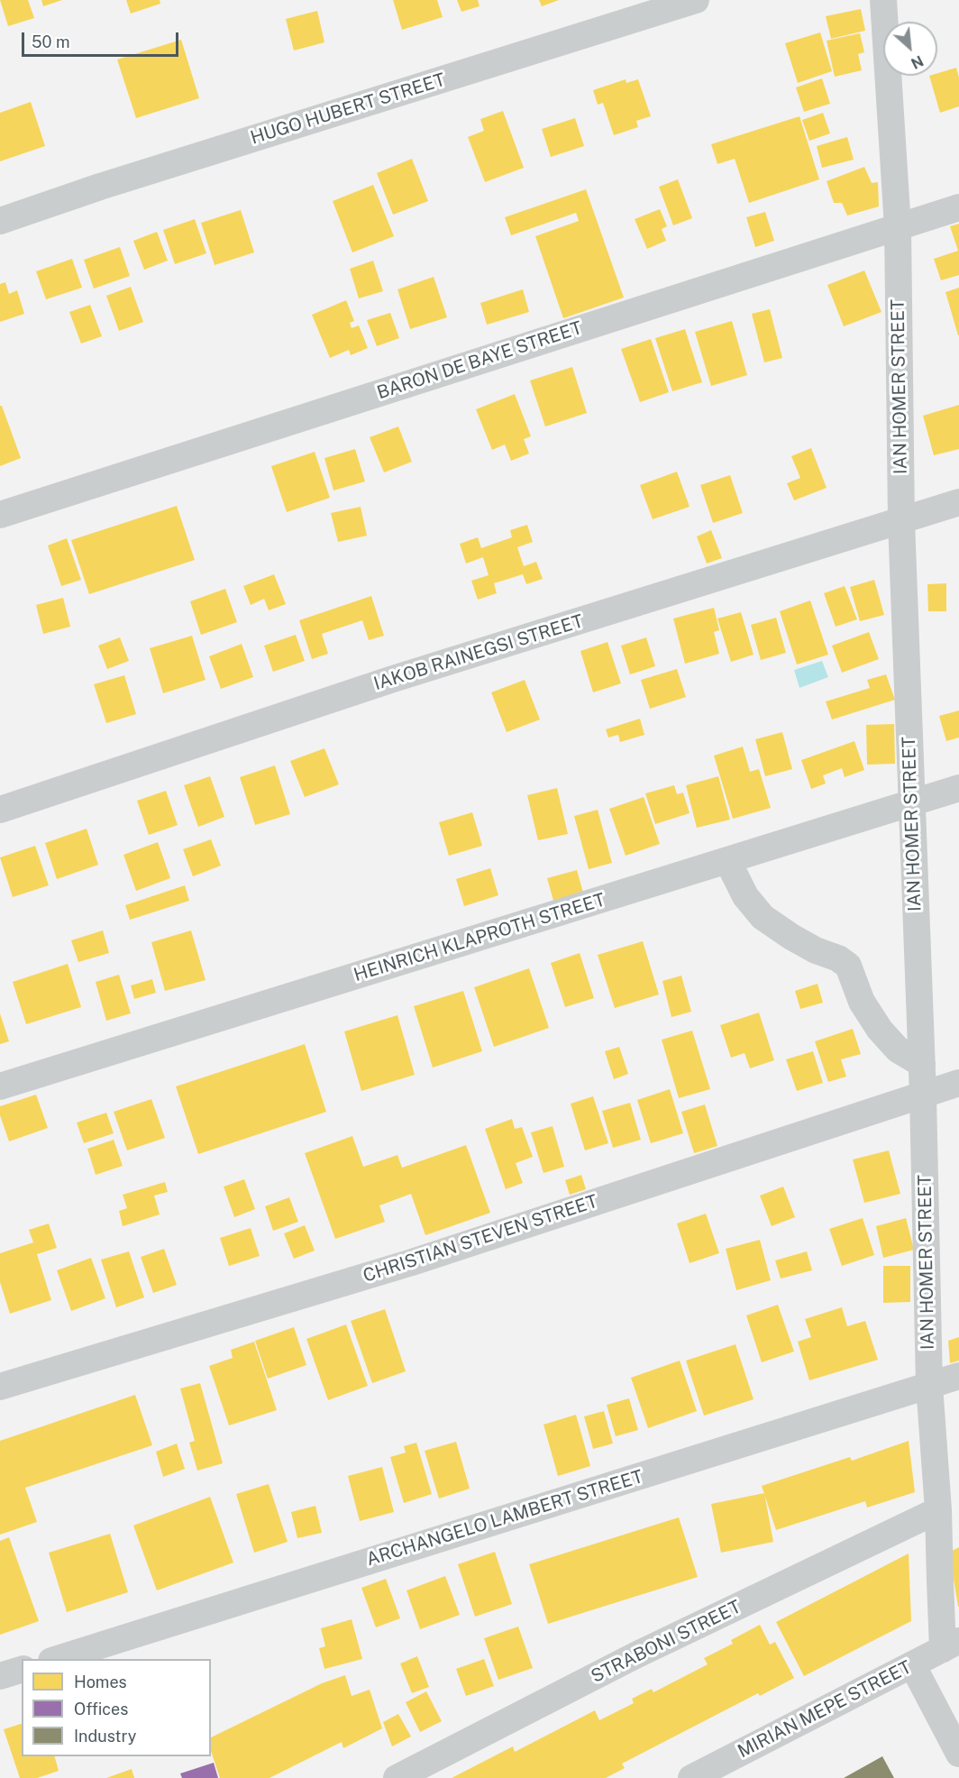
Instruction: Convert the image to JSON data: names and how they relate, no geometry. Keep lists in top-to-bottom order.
{
  "streets": {
    "street": [
      "HUGO HUBERT STREET",
      "BARON DE BAYE STREET",
      "IAN HOMER STREET",
      "IAKOB RAINEGSI STREET",
      "HEINRICH KLAPROTH STREET",
      "CHRISTIAN STEVEN STREET",
      "ARCHANGELO LAMBERT STREET",
      "STRABONI STREET",
      "MIRIAN MEPE STREET"
    ]
  },
  "crossings": [
    ["BARON DE BAYE STREET", "IAN HOMER STREET"],
    ["IAN HOMER STREET", "IAKOB RAINEGSI STREET"],
    ["IAN HOMER STREET", "HEINRICH KLAPROTH STREET"],
    ["IAN HOMER STREET", "CHRISTIAN STEVEN STREET"],
    ["IAN HOMER STREET", "ARCHANGELO LAMBERT STREET"],
    ["IAN HOMER STREET", "STRABONI STREET"],
    ["IAN HOMER STREET", "MIRIAN MEPE STREET"]
  ],
  "legend": ["Homes", "Offices", "Industry"],
  "scale_bar": "50 m",
  "north": "bottom right"
}
